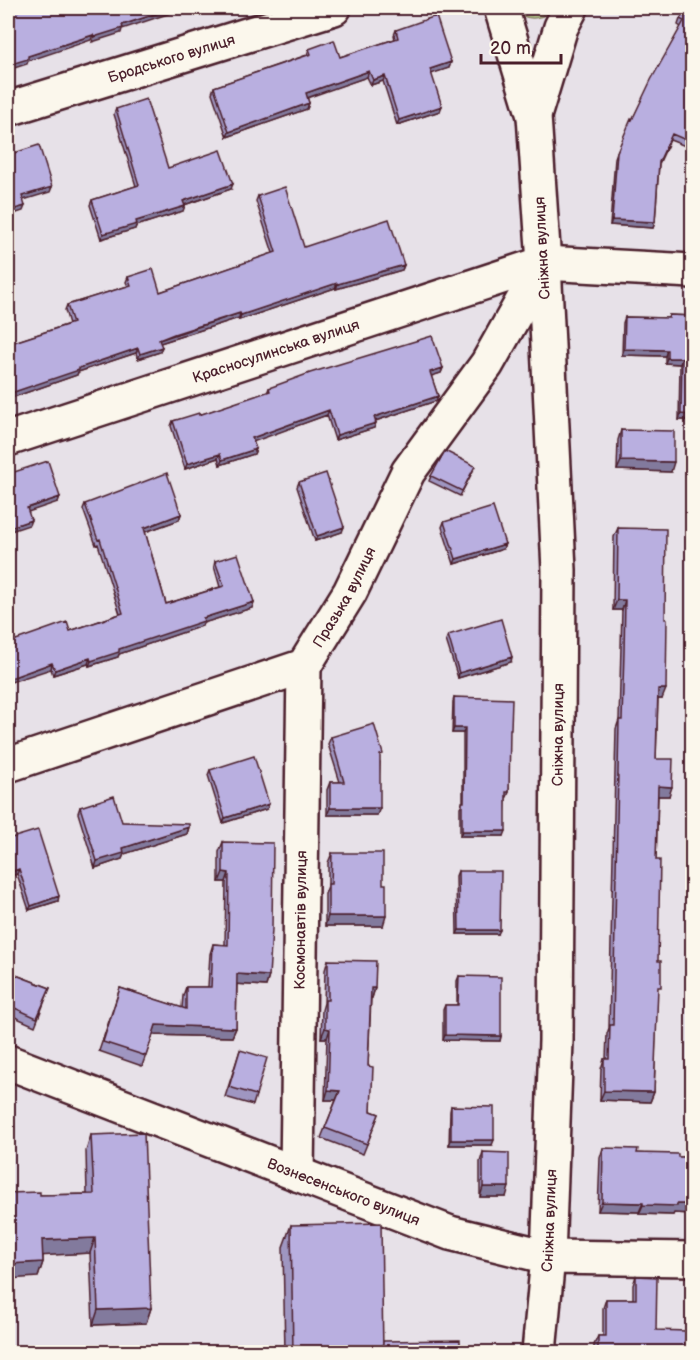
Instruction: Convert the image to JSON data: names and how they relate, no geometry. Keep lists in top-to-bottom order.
{
  "streets": {
    "street": [
      "Бродського вулиця",
      "Сніжна вулиця",
      "Красносулинська вулиця",
      "Празька вулиця",
      "Космонавтів вулиця",
      "Вознесенського вулиця"
    ]
  },
  "crossings": [
    ["Сніжна вулиця", "Красносулинська вулиця"],
    ["Сніжна вулиця", "Празька вулиця"],
    ["Сніжна вулиця", "Вознесенського вулиця"],
    ["Красносулинська вулиця", "Празька вулиця"],
    ["Празька вулиця", "Космонавтів вулиця"],
    ["Космонавтів вулиця", "Вознесенського вулиця"]
  ],
  "scale_bar": "20 m"
}
